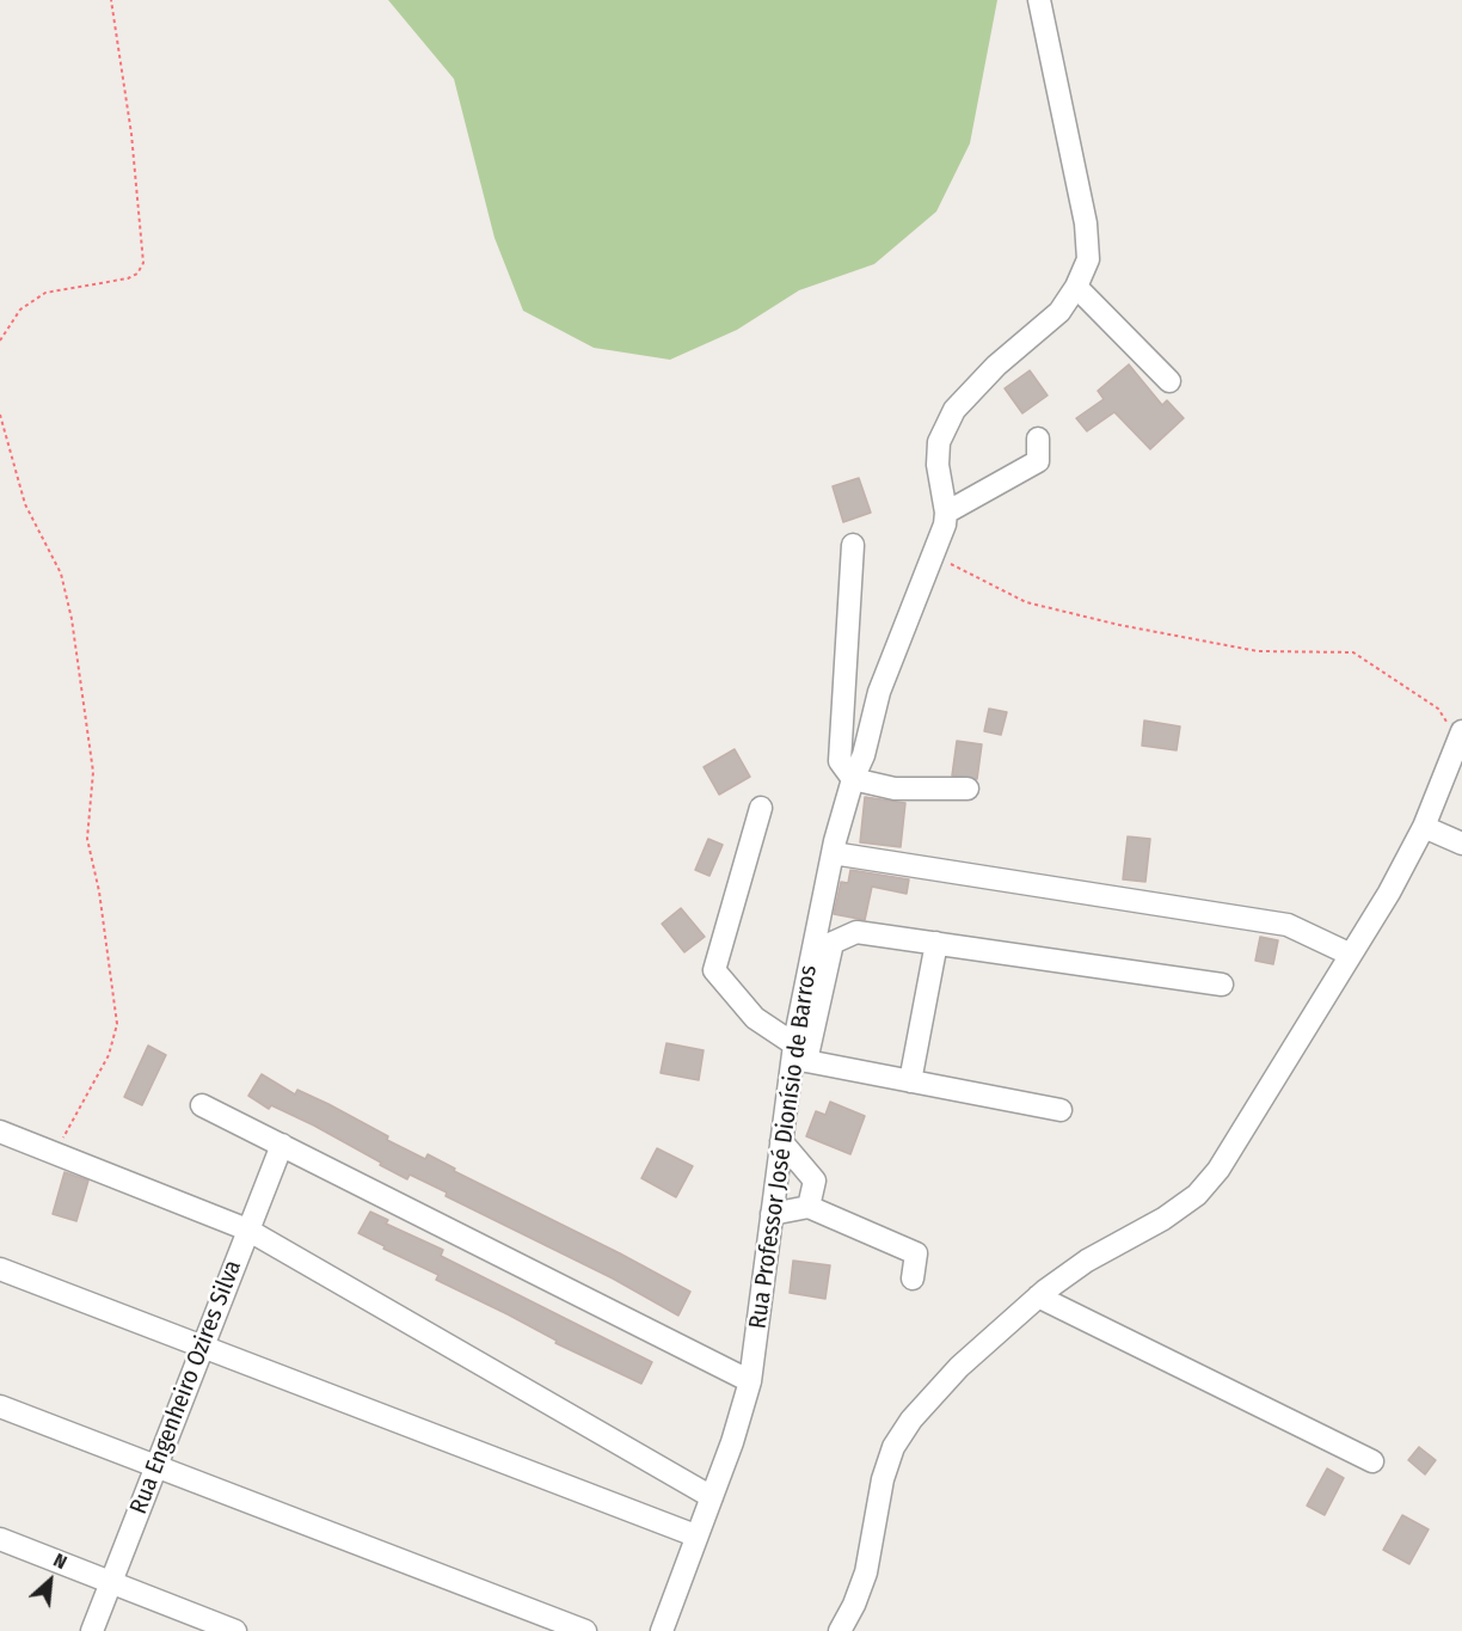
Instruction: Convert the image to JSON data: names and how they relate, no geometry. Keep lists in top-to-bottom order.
{
  "streets": {
    "street": ["Rua Professor José Dionísio de Barros", "Rua Engenheiro Ozires Silva"]
  },
  "north": "top right"
}
